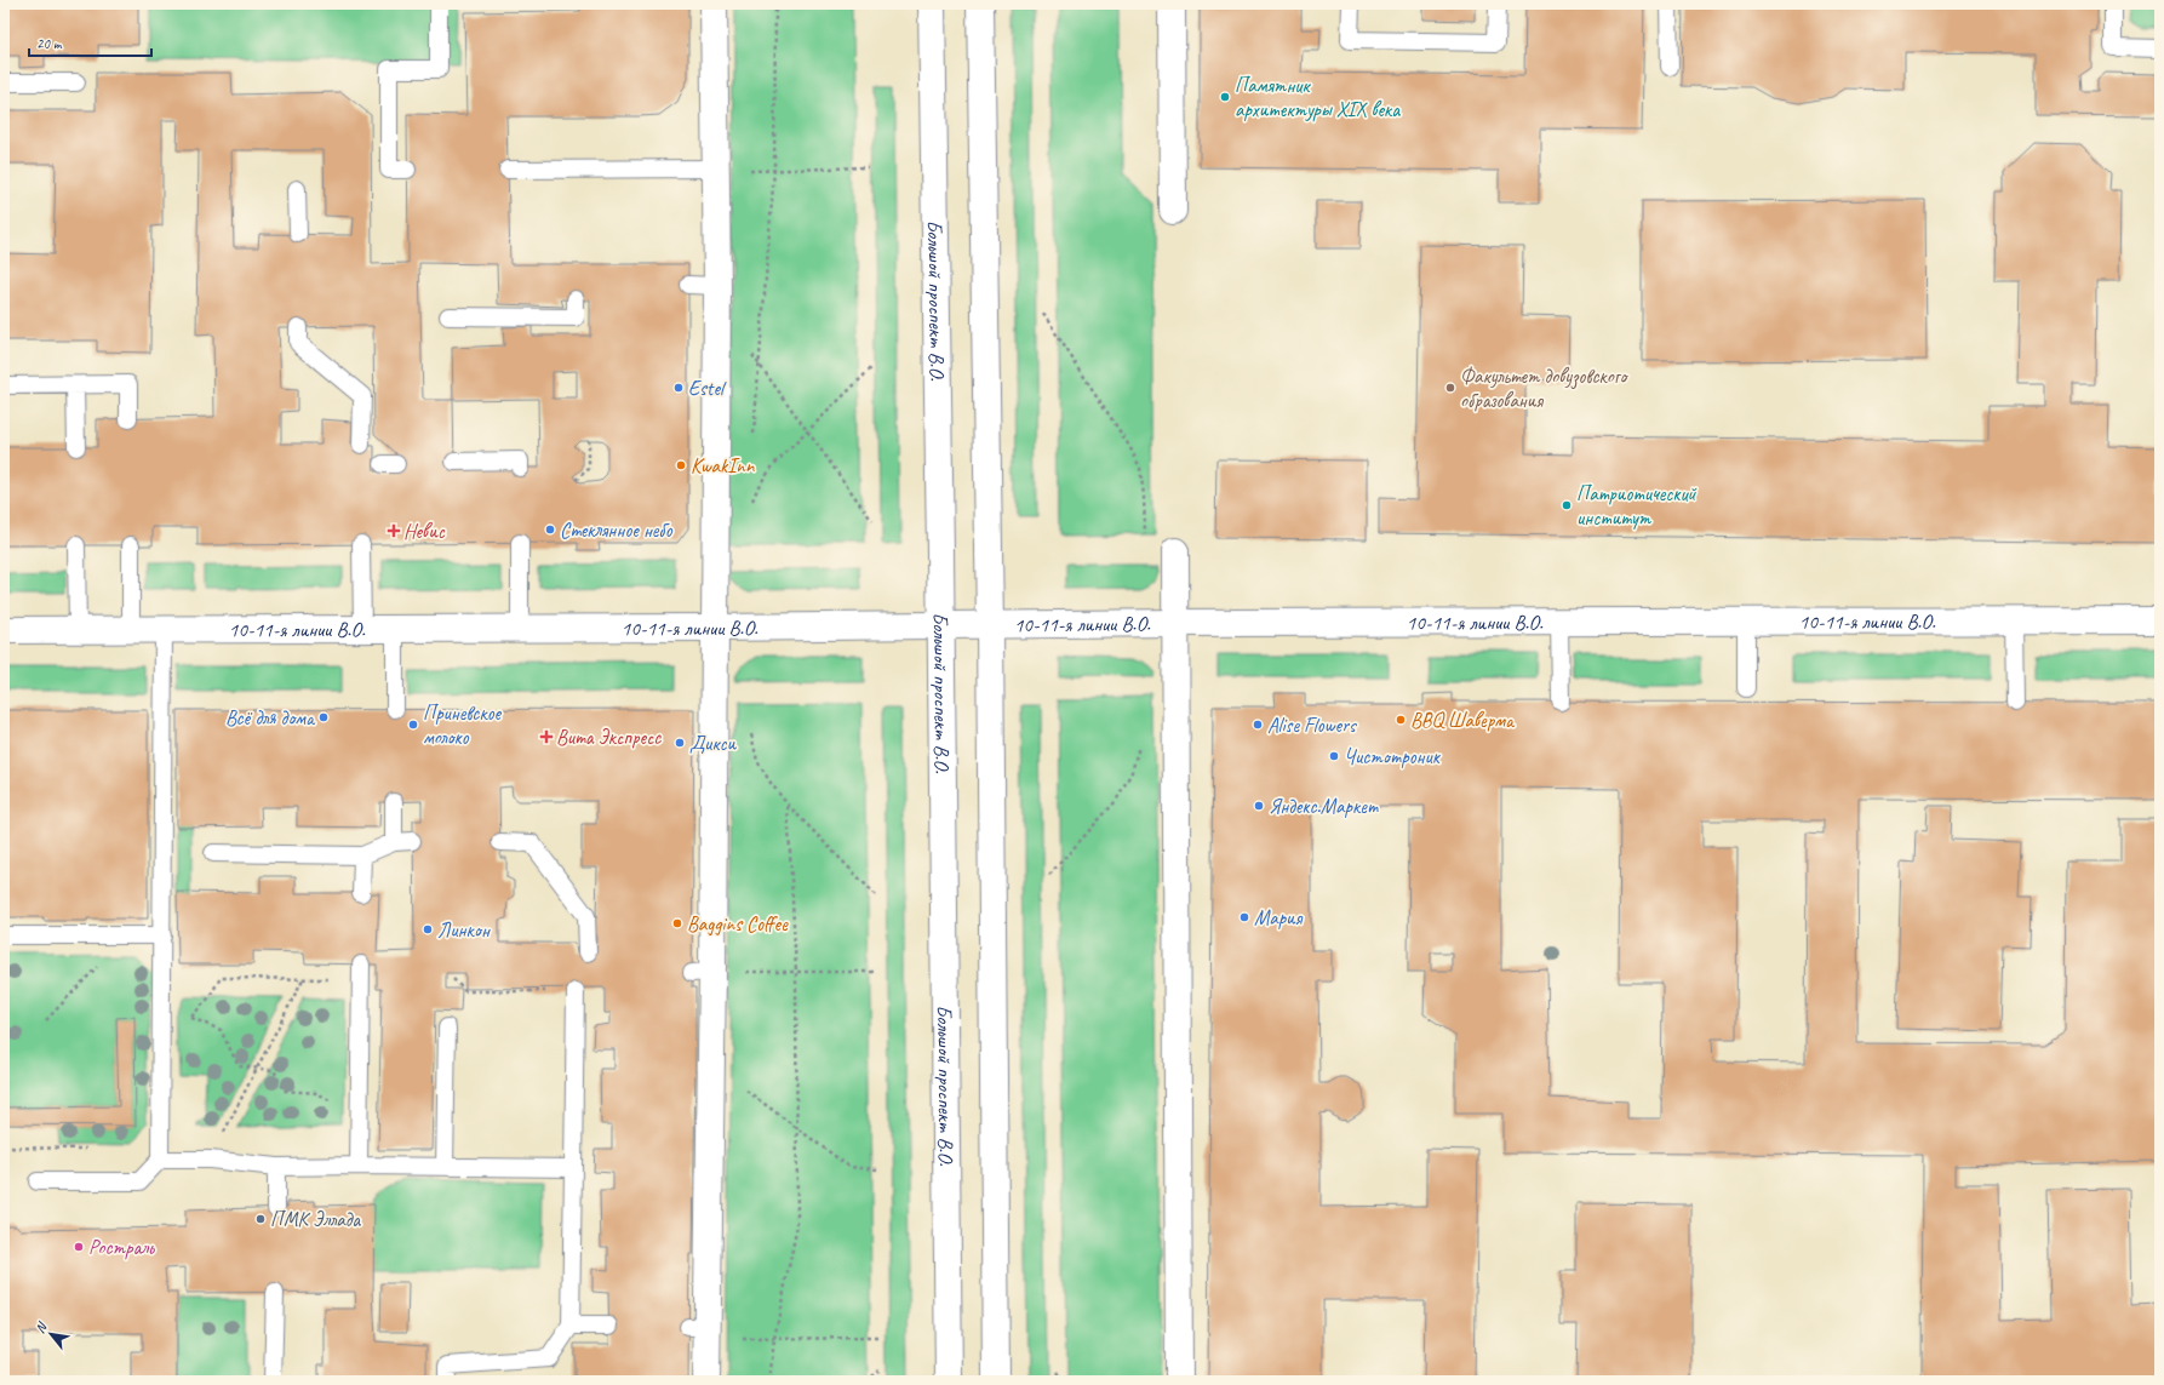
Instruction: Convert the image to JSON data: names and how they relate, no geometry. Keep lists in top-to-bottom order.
{
  "streets": {
    "street": ["Большой проспект В.О.", "10-11-я линии В.О."]
  },
  "crossings": [
    ["Большой проспект В.О.", "10-11-я линии В.О."]
  ],
  "places": {
    "other": [
      "Памятник архитектуры XIX века",
      "Estel",
      "Факультет довузовского образования",
      "KwakInn",
      "Патриотический институт",
      "Стеклянное небо",
      "Всё для дома",
      "BBQ Шаверма",
      "Приневское молоко",
      "Alise Flowers",
      "Дикси",
      "Чистотроник",
      "Яндекс.Маркет",
      "Мария",
      "Baggins Coffee",
      "Линкон",
      "ПМК Эллада",
      "Ростраль"
    ],
    "health": ["Невис", "Вита Экспресс"]
  },
  "scale_bar": "20 m",
  "north": "top left"
}
